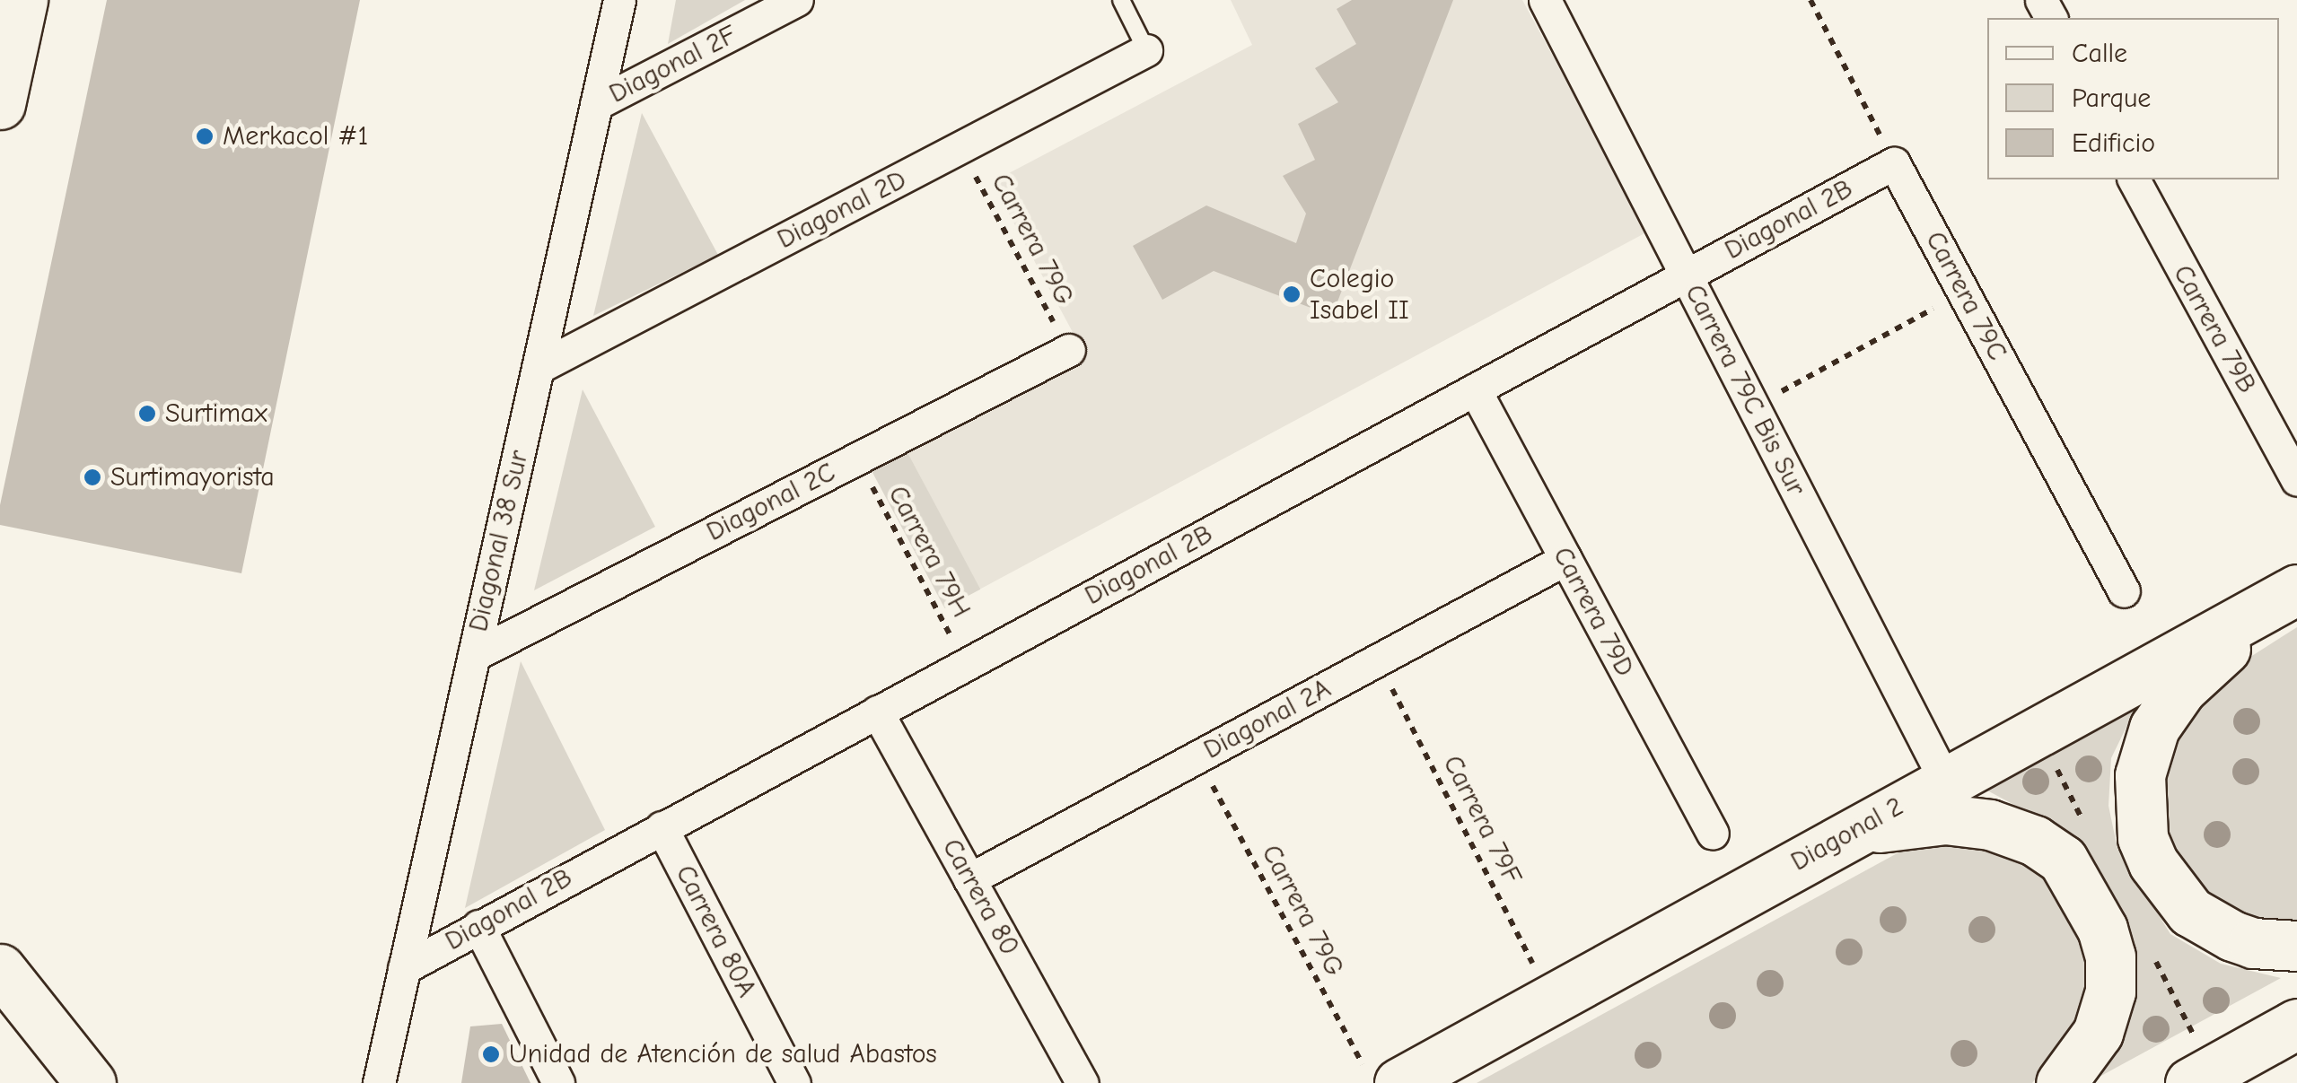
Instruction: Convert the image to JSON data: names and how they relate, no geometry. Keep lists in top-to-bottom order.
{
  "streets": {
    "main road": ["Diagonal 2"],
    "street": [
      "Diagonal 2F",
      "Diagonal 2D",
      "Diagonal 2B",
      "Carrera 79C",
      "Carrera 79B",
      "Carrera 79C Bis Sur",
      "Diagonal 2C",
      "Diagonal 38 Sur",
      "Carrera 79D",
      "Diagonal 2A",
      "Carrera 80",
      "Carrera 80A"
    ],
    "path": ["Carrera 79G", "Carrera 79H", "Carrera 79F"]
  },
  "crossings": [
    ["Diagonal 2F", "Diagonal 38 Sur"],
    ["Diagonal 2D", "Carrera 79G"],
    ["Diagonal 2D", "Diagonal 38 Sur"],
    ["Diagonal 2B", "Carrera 79C"],
    ["Diagonal 2B", "Carrera 79C Bis Sur"],
    ["Diagonal 2B", "Diagonal 38 Sur"],
    ["Diagonal 2B", "Carrera 79H"],
    ["Diagonal 2B", "Carrera 79D"],
    ["Diagonal 2B", "Carrera 80"],
    ["Diagonal 2B", "Carrera 80A"],
    ["Carrera 79G", "Diagonal 2C"],
    ["Carrera 79G", "Diagonal 2A"],
    ["Carrera 79G", "Diagonal 2"],
    ["Carrera 79C Bis Sur", "Diagonal 2"],
    ["Diagonal 2C", "Diagonal 38 Sur"],
    ["Diagonal 2C", "Carrera 79H"],
    ["Carrera 79D", "Diagonal 2A"],
    ["Diagonal 2A", "Carrera 79F"],
    ["Diagonal 2A", "Carrera 80"],
    ["Carrera 79F", "Diagonal 2"]
  ],
  "places": [
    "Merkacol #1",
    "Colegio Isabel II",
    "Surtimax",
    "Surtimayorista",
    "Unidad de Atención de salud Abastos"
  ],
  "legend": ["Calle", "Parque", "Edificio"]
}
